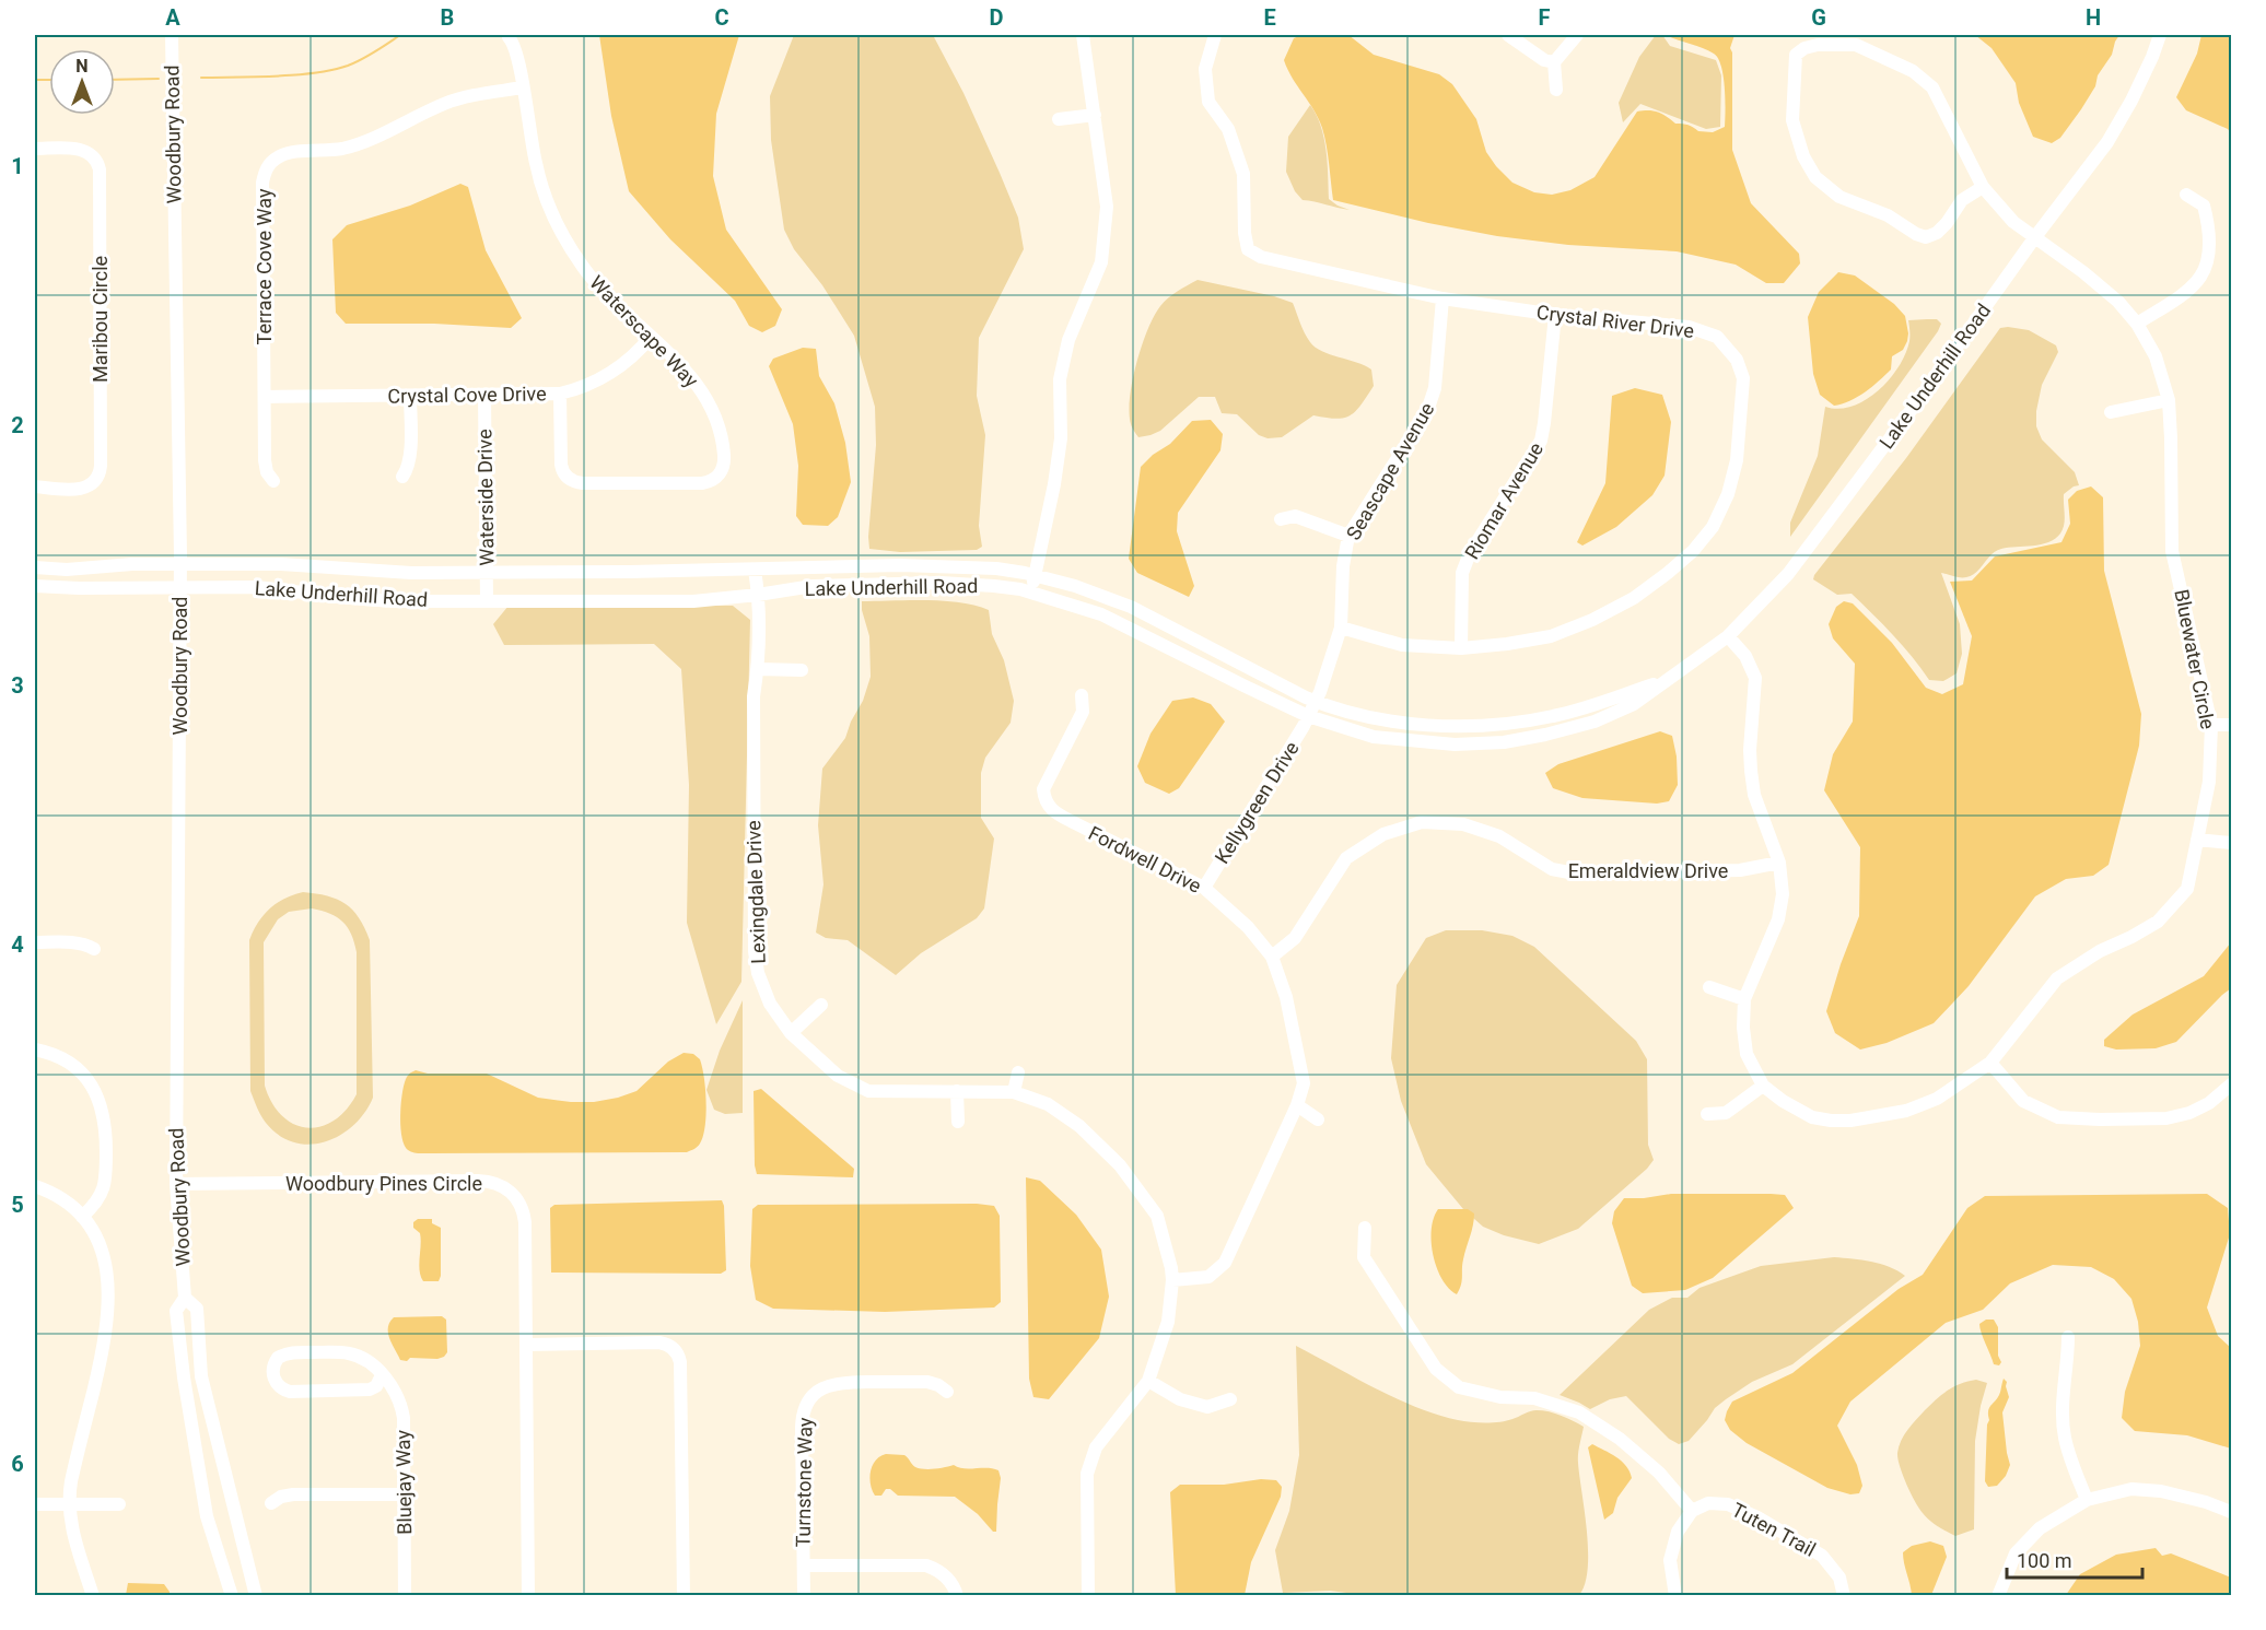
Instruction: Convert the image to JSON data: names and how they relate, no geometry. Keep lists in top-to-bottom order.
{
  "streets": {
    "street": [
      "Woodbury Road",
      "Terrace Cove Way",
      "Maribou Circle",
      "Crystal River Drive",
      "Waterscape Way",
      "Lake Underhill Road",
      "Crystal Cove Drive",
      "Seascape Avenue",
      "Waterside Drive",
      "Riomar Avenue",
      "Bluewater Circle",
      "Kellygreen Drive",
      "Fordwell Drive",
      "Emeraldview Drive",
      "Lexingdale Drive",
      "Woodbury Pines Circle",
      "Bluejay Way",
      "Turnstone Way",
      "Tuten Trail"
    ]
  },
  "crossings": [
    ["Woodbury Road", "Lake Underhill Road"],
    ["Woodbury Road", "Woodbury Pines Circle"],
    ["Terrace Cove Way", "Waterscape Way"],
    ["Terrace Cove Way", "Crystal Cove Drive"],
    ["Crystal River Drive", "Seascape Avenue"],
    ["Crystal River Drive", "Riomar Avenue"],
    ["Waterscape Way", "Crystal Cove Drive"],
    ["Lake Underhill Road", "Seascape Avenue"],
    ["Lake Underhill Road", "Waterside Drive"],
    ["Lake Underhill Road", "Bluewater Circle"],
    ["Lake Underhill Road", "Kellygreen Drive"],
    ["Lake Underhill Road", "Lexingdale Drive"],
    ["Crystal Cove Drive", "Waterside Drive"],
    ["Seascape Avenue", "Kellygreen Drive"],
    ["Bluewater Circle", "Emeraldview Drive"],
    ["Kellygreen Drive", "Fordwell Drive"],
    ["Fordwell Drive", "Emeraldview Drive"],
    ["Fordwell Drive", "Lexingdale Drive"]
  ],
  "scale_bar": "100 m",
  "north": "top",
  "grid": {
    "columns": [
      "A",
      "B",
      "C",
      "D",
      "E",
      "F",
      "G",
      "H"
    ],
    "rows": [
      "1",
      "2",
      "3",
      "4",
      "5",
      "6"
    ]
  }
}
